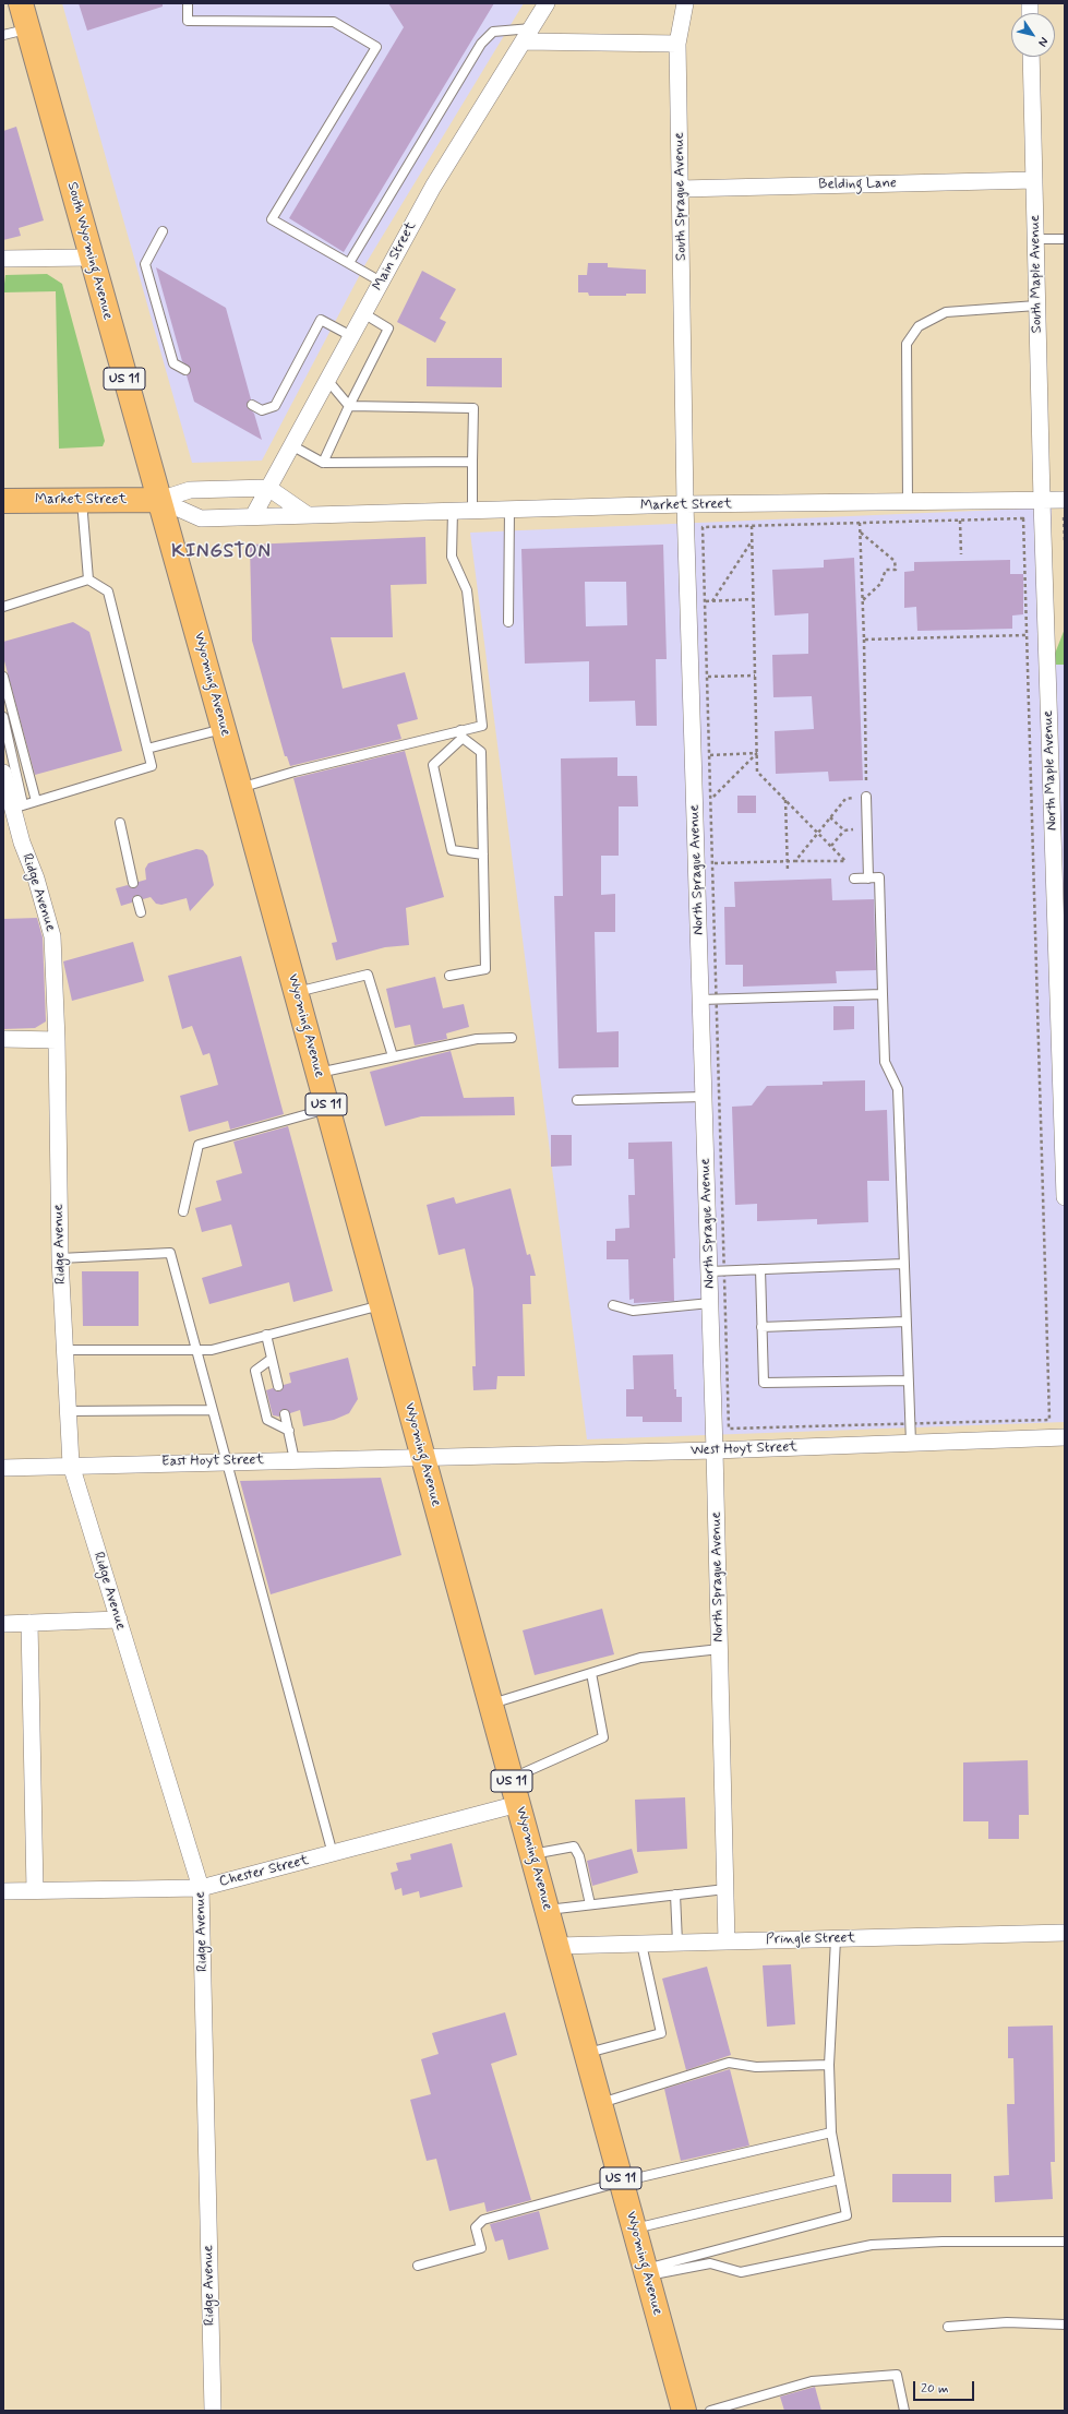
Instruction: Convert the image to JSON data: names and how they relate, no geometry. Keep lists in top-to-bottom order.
{
  "streets": {
    "main road": [
      "South Wyoming Avenue",
      "US 11",
      "Market Street",
      "Wyoming Avenue"
    ],
    "street": [
      "Belding Lane",
      "South Sprague Avenue",
      "Main Street",
      "South Maple Avenue",
      "North Maple Avenue",
      "North Sprague Avenue",
      "Ridge Avenue",
      "West Hoyt Street",
      "East Hoyt Street",
      "Chester Street",
      "Pringle Street"
    ]
  },
  "crossings": [
    ["Belding Lane", "South Sprague Avenue"],
    ["Belding Lane", "South Maple Avenue"],
    ["South Sprague Avenue", "Market Street"],
    ["South Sprague Avenue", "North Sprague Avenue"],
    ["South Wyoming Avenue", "Market Street"],
    ["South Wyoming Avenue", "Wyoming Avenue"],
    ["Main Street", "Market Street"],
    ["South Maple Avenue", "Market Street"],
    ["South Maple Avenue", "North Maple Avenue"],
    ["Market Street", "Wyoming Avenue"],
    ["Market Street", "North Maple Avenue"],
    ["Market Street", "North Sprague Avenue"],
    ["Wyoming Avenue", "West Hoyt Street"],
    ["Wyoming Avenue", "East Hoyt Street"],
    ["Wyoming Avenue", "Chester Street"],
    ["Wyoming Avenue", "Pringle Street"],
    ["North Sprague Avenue", "West Hoyt Street"],
    ["North Sprague Avenue", "Pringle Street"],
    ["Ridge Avenue", "East Hoyt Street"],
    ["Ridge Avenue", "Chester Street"],
    ["West Hoyt Street", "East Hoyt Street"]
  ],
  "districts": ["KINGSTON"],
  "scale_bar": "20 m",
  "north": "bottom right"
}
